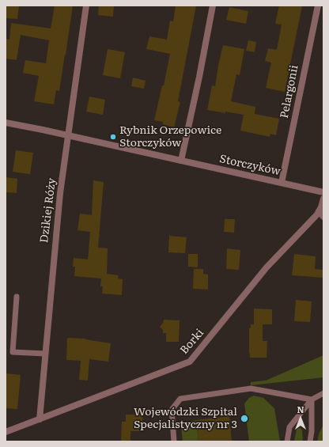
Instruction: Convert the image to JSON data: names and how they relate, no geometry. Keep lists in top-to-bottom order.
{
  "streets": {
    "street": [
      "Pelargonii",
      "Storczyków",
      "Dzikiej Róży",
      "Borki"
    ]
  },
  "crossings": [
    ["Pelargonii", "Storczyków"],
    ["Storczyków", "Dzikiej Róży"],
    ["Dzikiej Róży", "Borki"]
  ],
  "places": ["Rybnik Orzepowice Storczyków", "Wojewódzki Szpital Specjalistyczny nr 3"],
  "north": "top"
}
